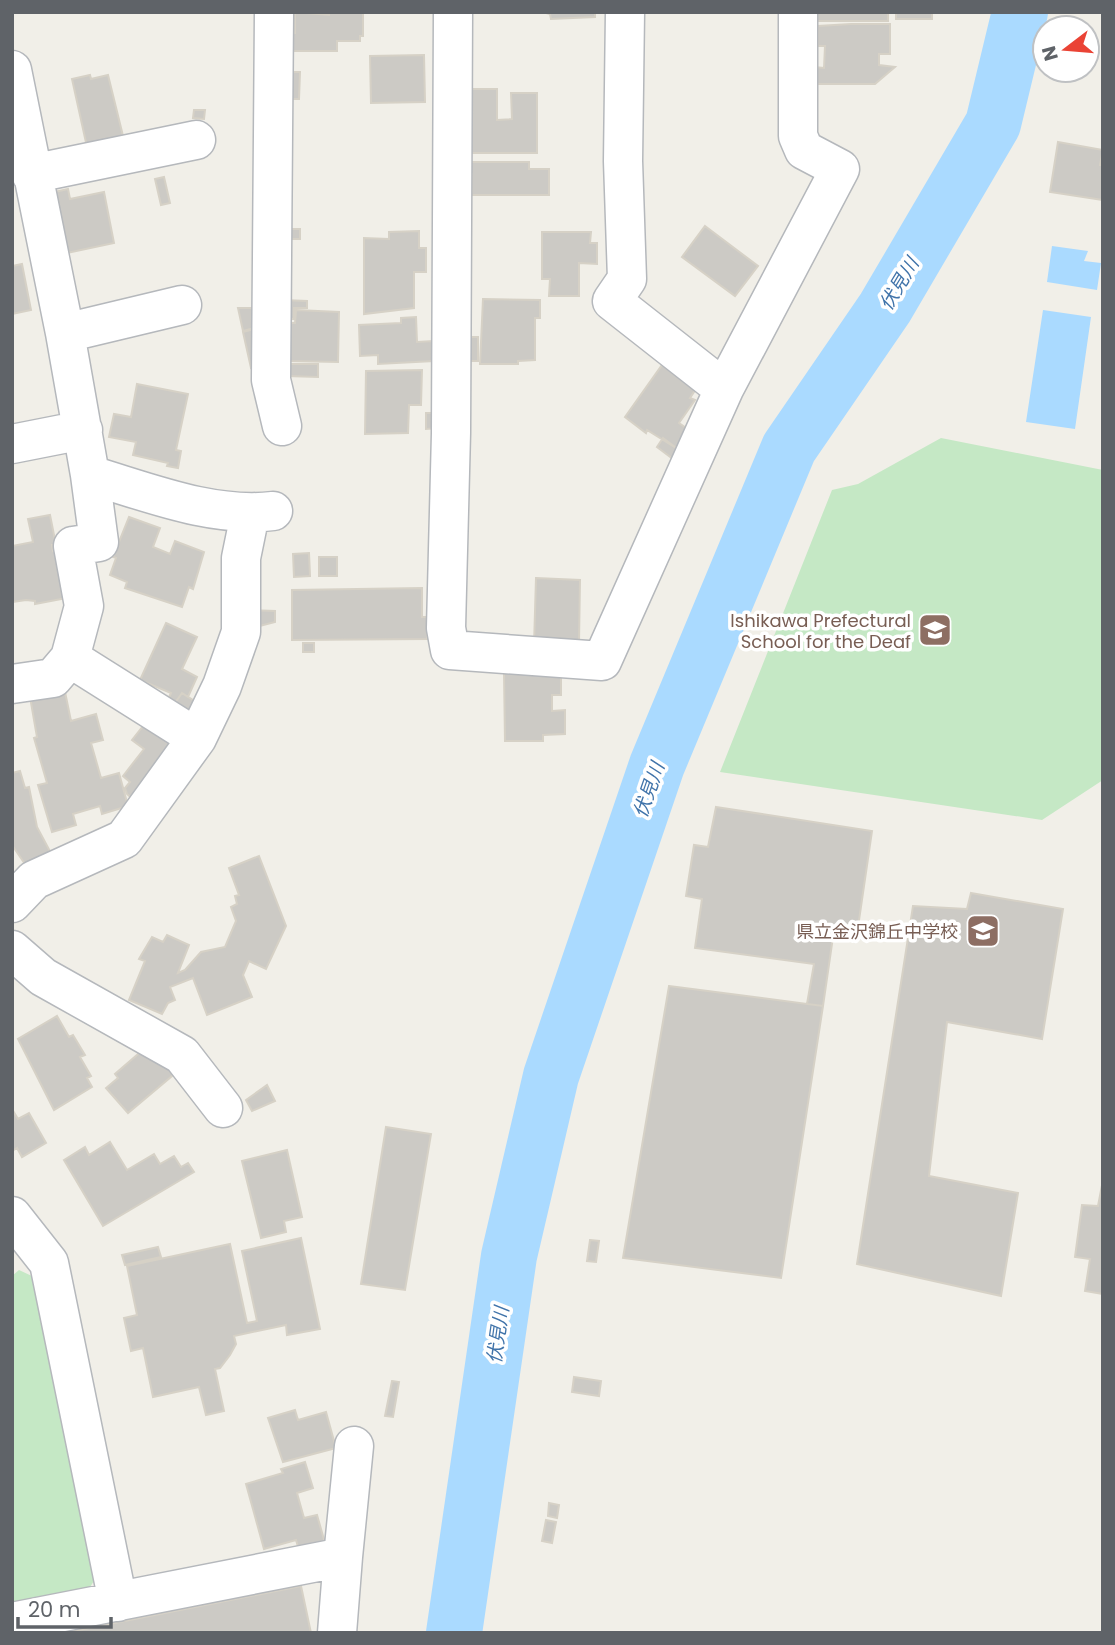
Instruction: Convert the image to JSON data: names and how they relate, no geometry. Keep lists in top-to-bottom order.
{
  "water": ["伏見川"],
  "places": {
    "school or university": ["Ishikawa Prefectural School for the Deaf", "県立金沢錦丘中学校"]
  },
  "scale_bar": "20 m",
  "north": "left"
}
